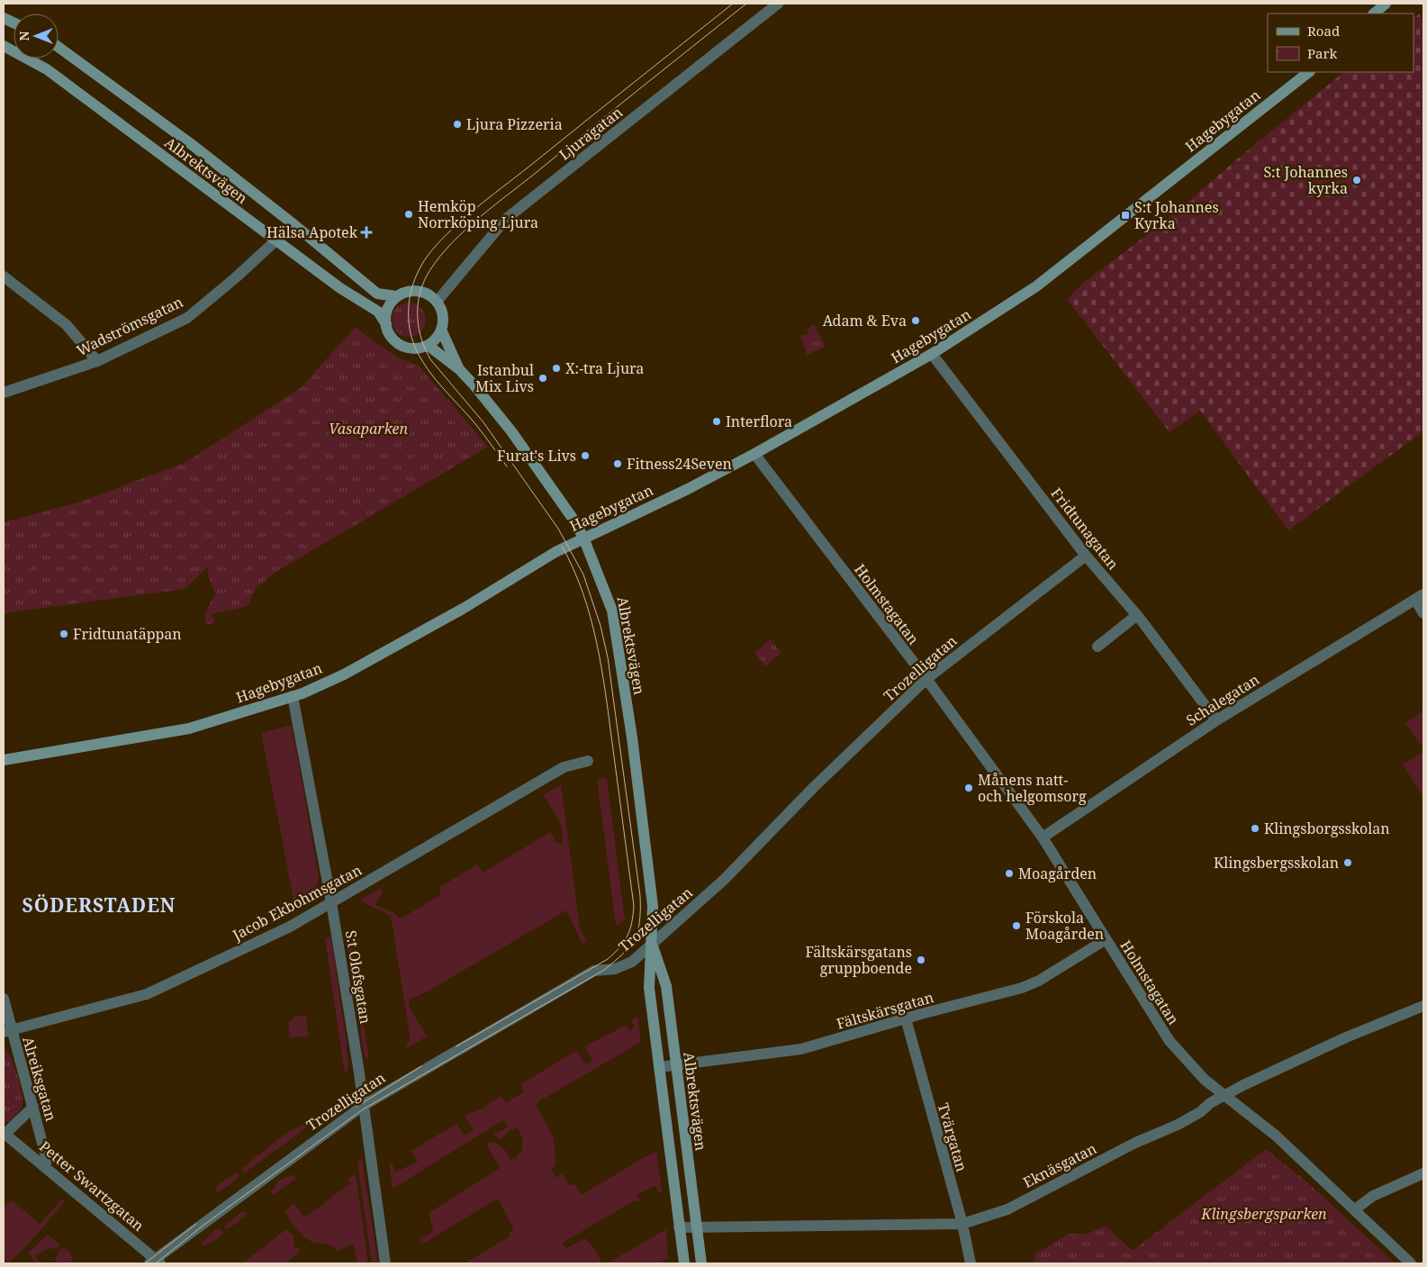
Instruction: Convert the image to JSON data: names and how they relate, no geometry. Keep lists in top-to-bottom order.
{
  "streets": {
    "main road": ["Hagebygatan", "Albrektsvägen"],
    "street": [
      "Ljuragatan",
      "Wadströmsgatan",
      "Fridtunagatan",
      "Holmstagatan",
      "Trozelligatan",
      "Schalegatan",
      "Jacob Ekbohmsgatan",
      "S:t Olofsgatan",
      "Fältskärsgatan",
      "Alreiksgatan",
      "Tvärgatan",
      "Eknäsgatan",
      "Petter Swartzgatan"
    ]
  },
  "crossings": [
    ["Hagebygatan", "Albrektsvägen"],
    ["Hagebygatan", "Fridtunagatan"],
    ["Hagebygatan", "Holmstagatan"],
    ["Hagebygatan", "S:t Olofsgatan"],
    ["Ljuragatan", "Albrektsvägen"],
    ["Albrektsvägen", "Wadströmsgatan"],
    ["Albrektsvägen", "Trozelligatan"],
    ["Albrektsvägen", "Fältskärsgatan"],
    ["Albrektsvägen", "Eknäsgatan"],
    ["Fridtunagatan", "Trozelligatan"],
    ["Fridtunagatan", "Schalegatan"],
    ["Holmstagatan", "Trozelligatan"],
    ["Holmstagatan", "Schalegatan"],
    ["Holmstagatan", "Fältskärsgatan"],
    ["Holmstagatan", "Eknäsgatan"],
    ["Trozelligatan", "S:t Olofsgatan"],
    ["Trozelligatan", "Petter Swartzgatan"],
    ["Jacob Ekbohmsgatan", "S:t Olofsgatan"],
    ["Jacob Ekbohmsgatan", "Alreiksgatan"],
    ["Fältskärsgatan", "Tvärgatan"],
    ["Alreiksgatan", "Petter Swartzgatan"],
    ["Tvärgatan", "Eknäsgatan"]
  ],
  "districts": ["SÖDERSTADEN"],
  "parks": ["Vasaparken", "Klingsbergsparken"],
  "places": {
    "other": [
      "Ljura Pizzeria",
      "S:t Johannes kyrka",
      "Hemköp Norrköping Ljura",
      "Adam & Eva",
      "X:-tra Ljura",
      "Istanbul Mix Livs",
      "Interflora",
      "Furat's Livs",
      "Fitness24Seven",
      "Fridtunatäppan",
      "Månens natt- och helgomsorg",
      "Klingsborgsskolan",
      "Klingsbergsskolan",
      "Moagården",
      "Förskola Moagården",
      "Fältskärsgatans gruppboende"
    ],
    "transit": ["S:t Johannes Kyrka"],
    "health": ["Hälsa Apotek"]
  },
  "legend": ["Road", "Park"],
  "north": "left"
}
